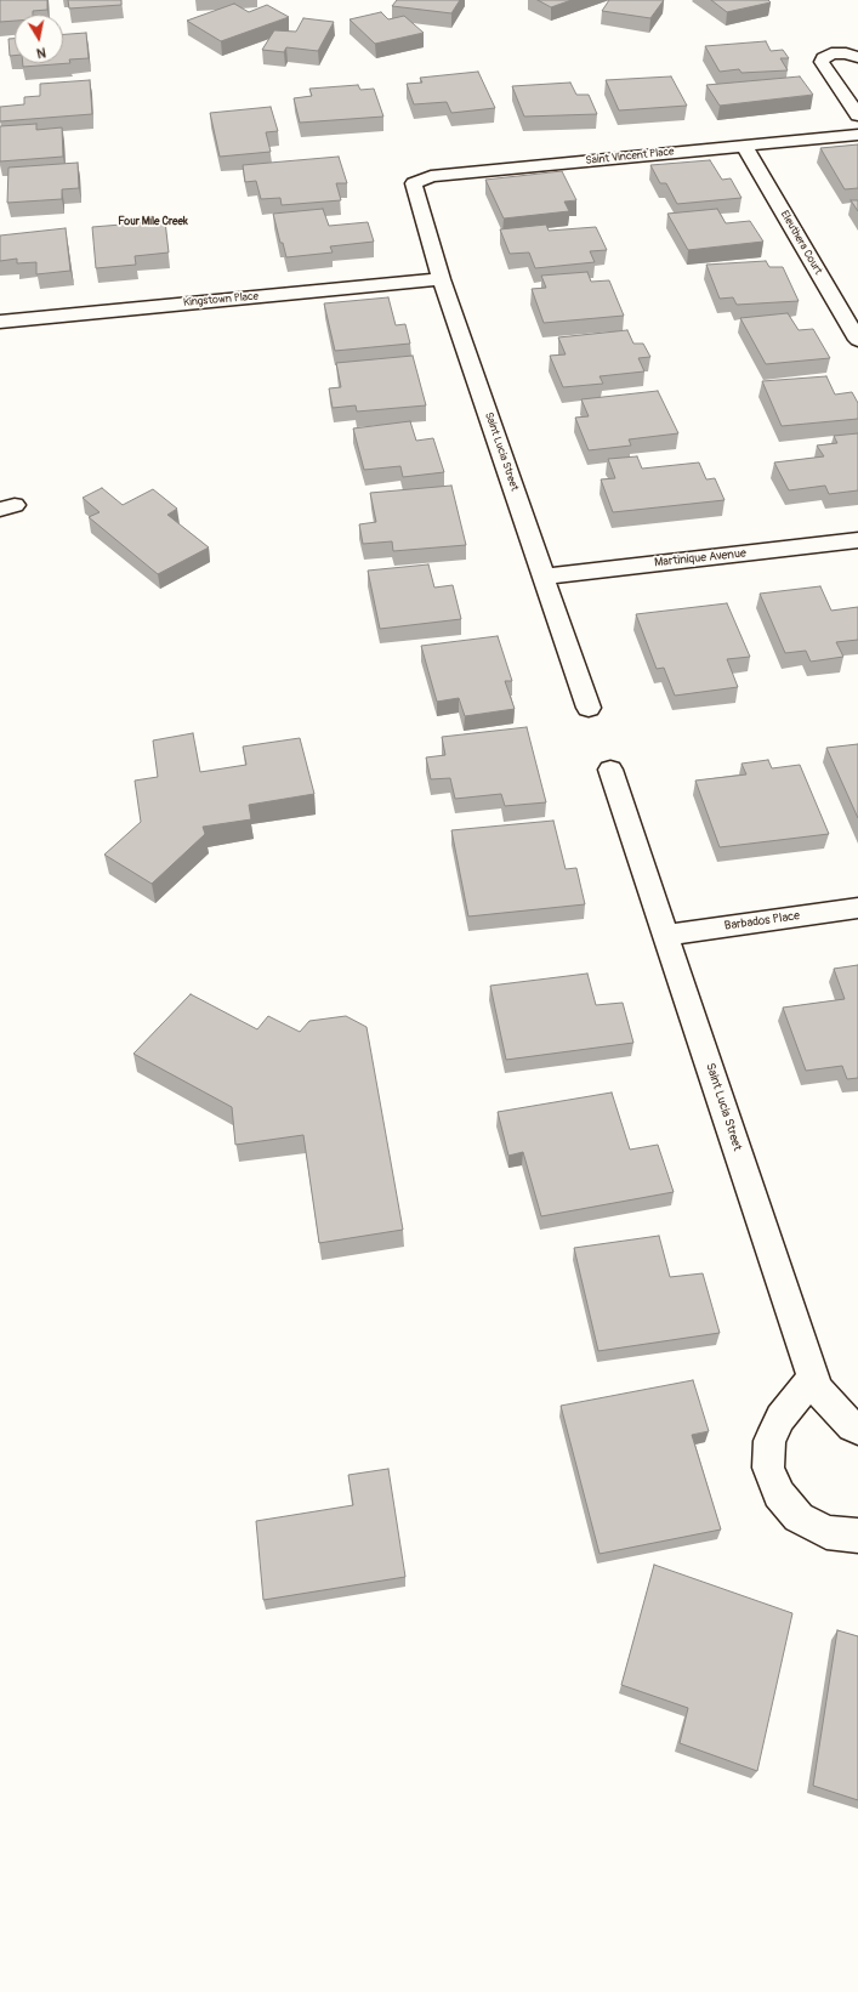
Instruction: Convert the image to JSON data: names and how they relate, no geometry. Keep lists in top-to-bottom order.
{
  "streets": {
    "street": [
      "Saint Vincent Place",
      "Eleuthera Court",
      "Kingstown Place",
      "Saint Lucia Street",
      "Martinique Avenue",
      "Barbados Place"
    ]
  },
  "crossings": [
    ["Saint Vincent Place", "Eleuthera Court"],
    ["Saint Vincent Place", "Saint Lucia Street"],
    ["Kingstown Place", "Saint Lucia Street"],
    ["Saint Lucia Street", "Martinique Avenue"],
    ["Saint Lucia Street", "Barbados Place"]
  ],
  "districts": ["Four Mile Creek"],
  "north": "bottom"
}
